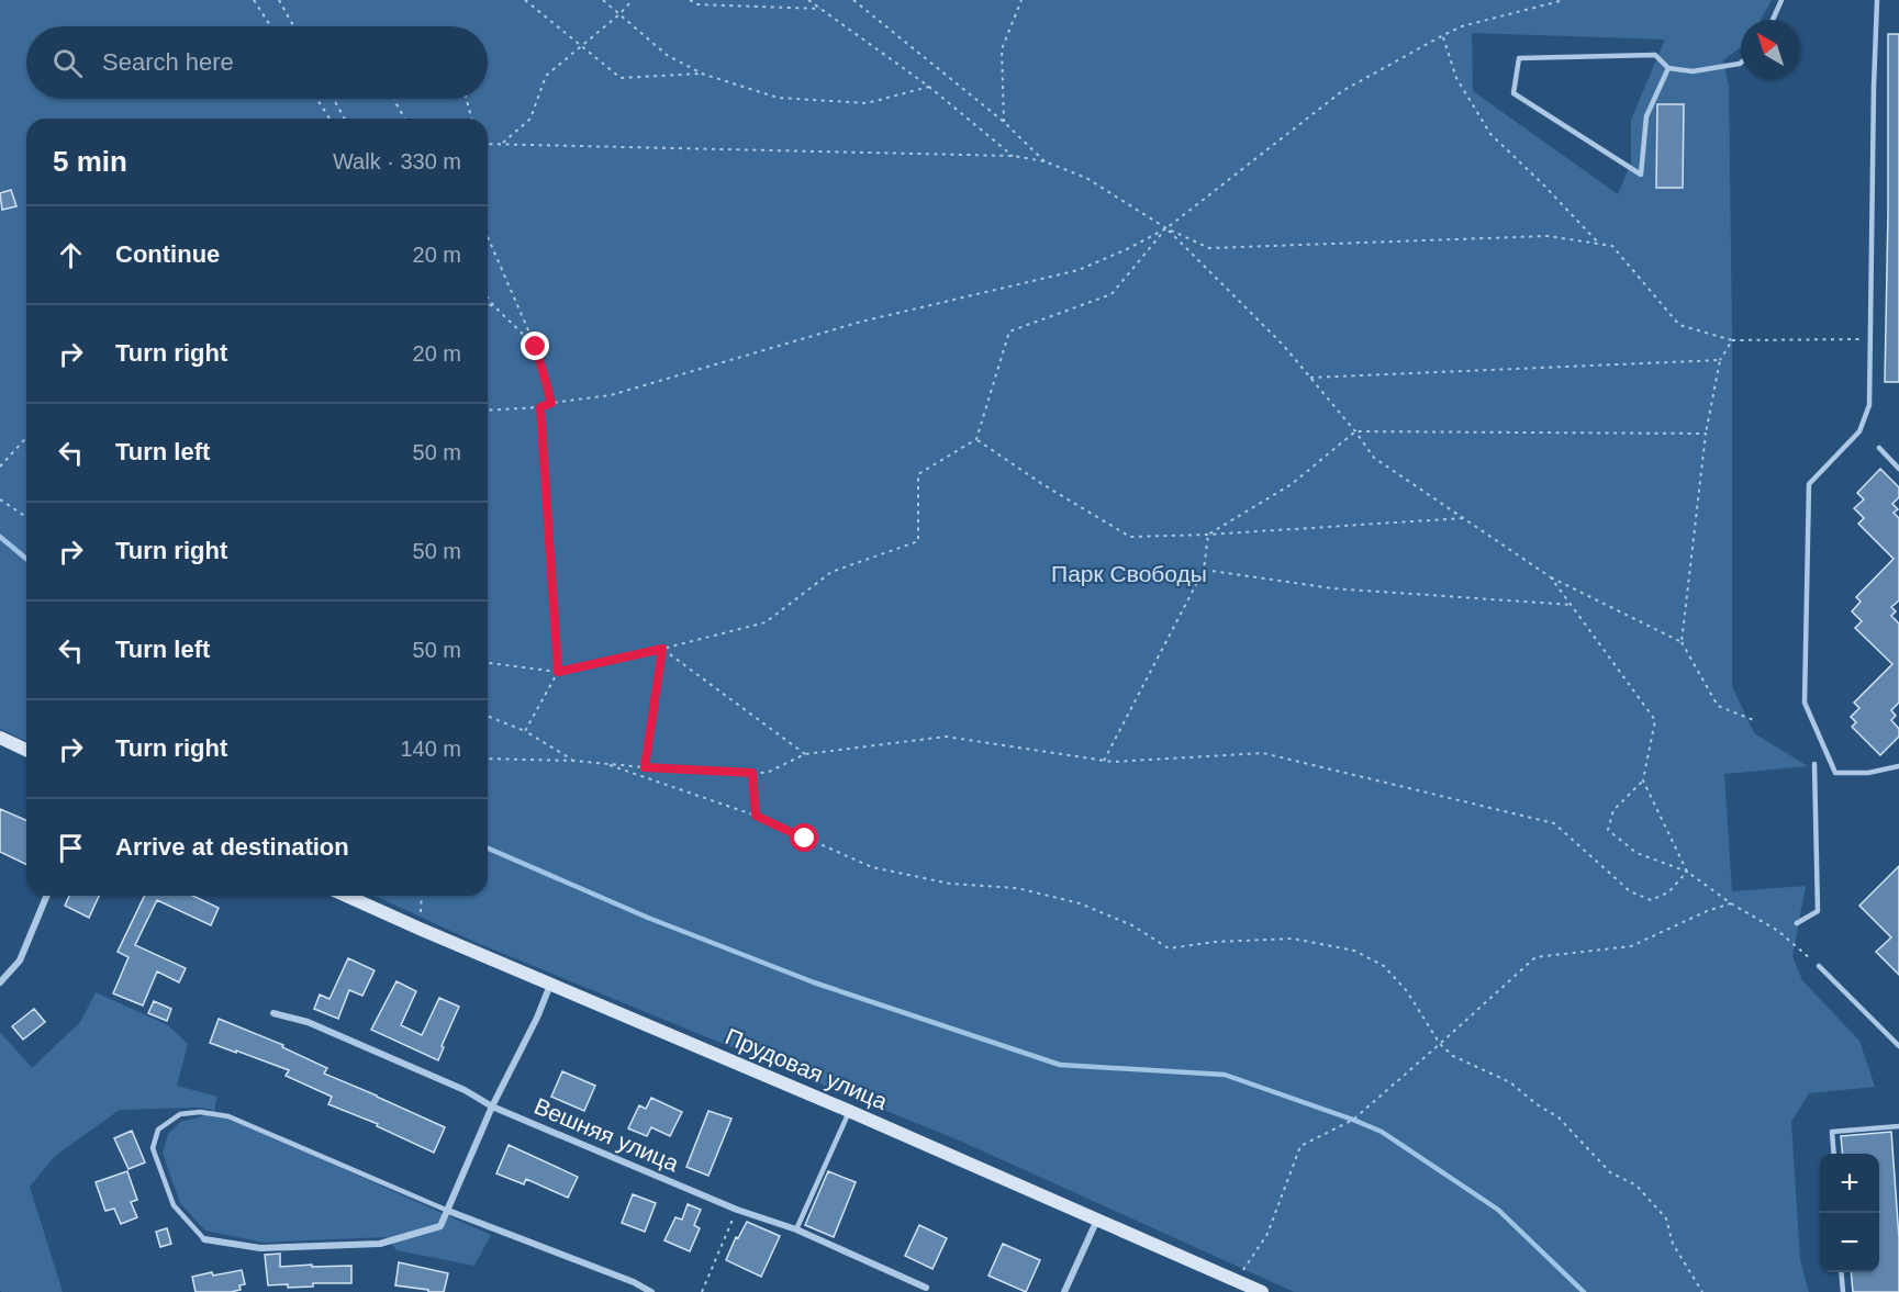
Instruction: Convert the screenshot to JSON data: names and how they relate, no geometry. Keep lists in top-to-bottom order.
{
  "streets": {
    "main road": ["Прудовая улица"],
    "street": ["Вешняя улица"]
  },
  "parks": ["Парк Свободы"],
  "north": "top left",
  "page": {
    "search": "Search here",
    "heading": ["5 min", "Walk · 330 m"],
    "list": [
      ["Continue", "20 m"],
      ["Turn right", "20 m"],
      ["Turn left", "50 m"],
      ["Turn right", "50 m"],
      ["Turn left", "50 m"],
      ["Turn right", "140 m"],
      "Arrive at destination"
    ],
    "map_buttons": ["+", "−"]
  }
}
